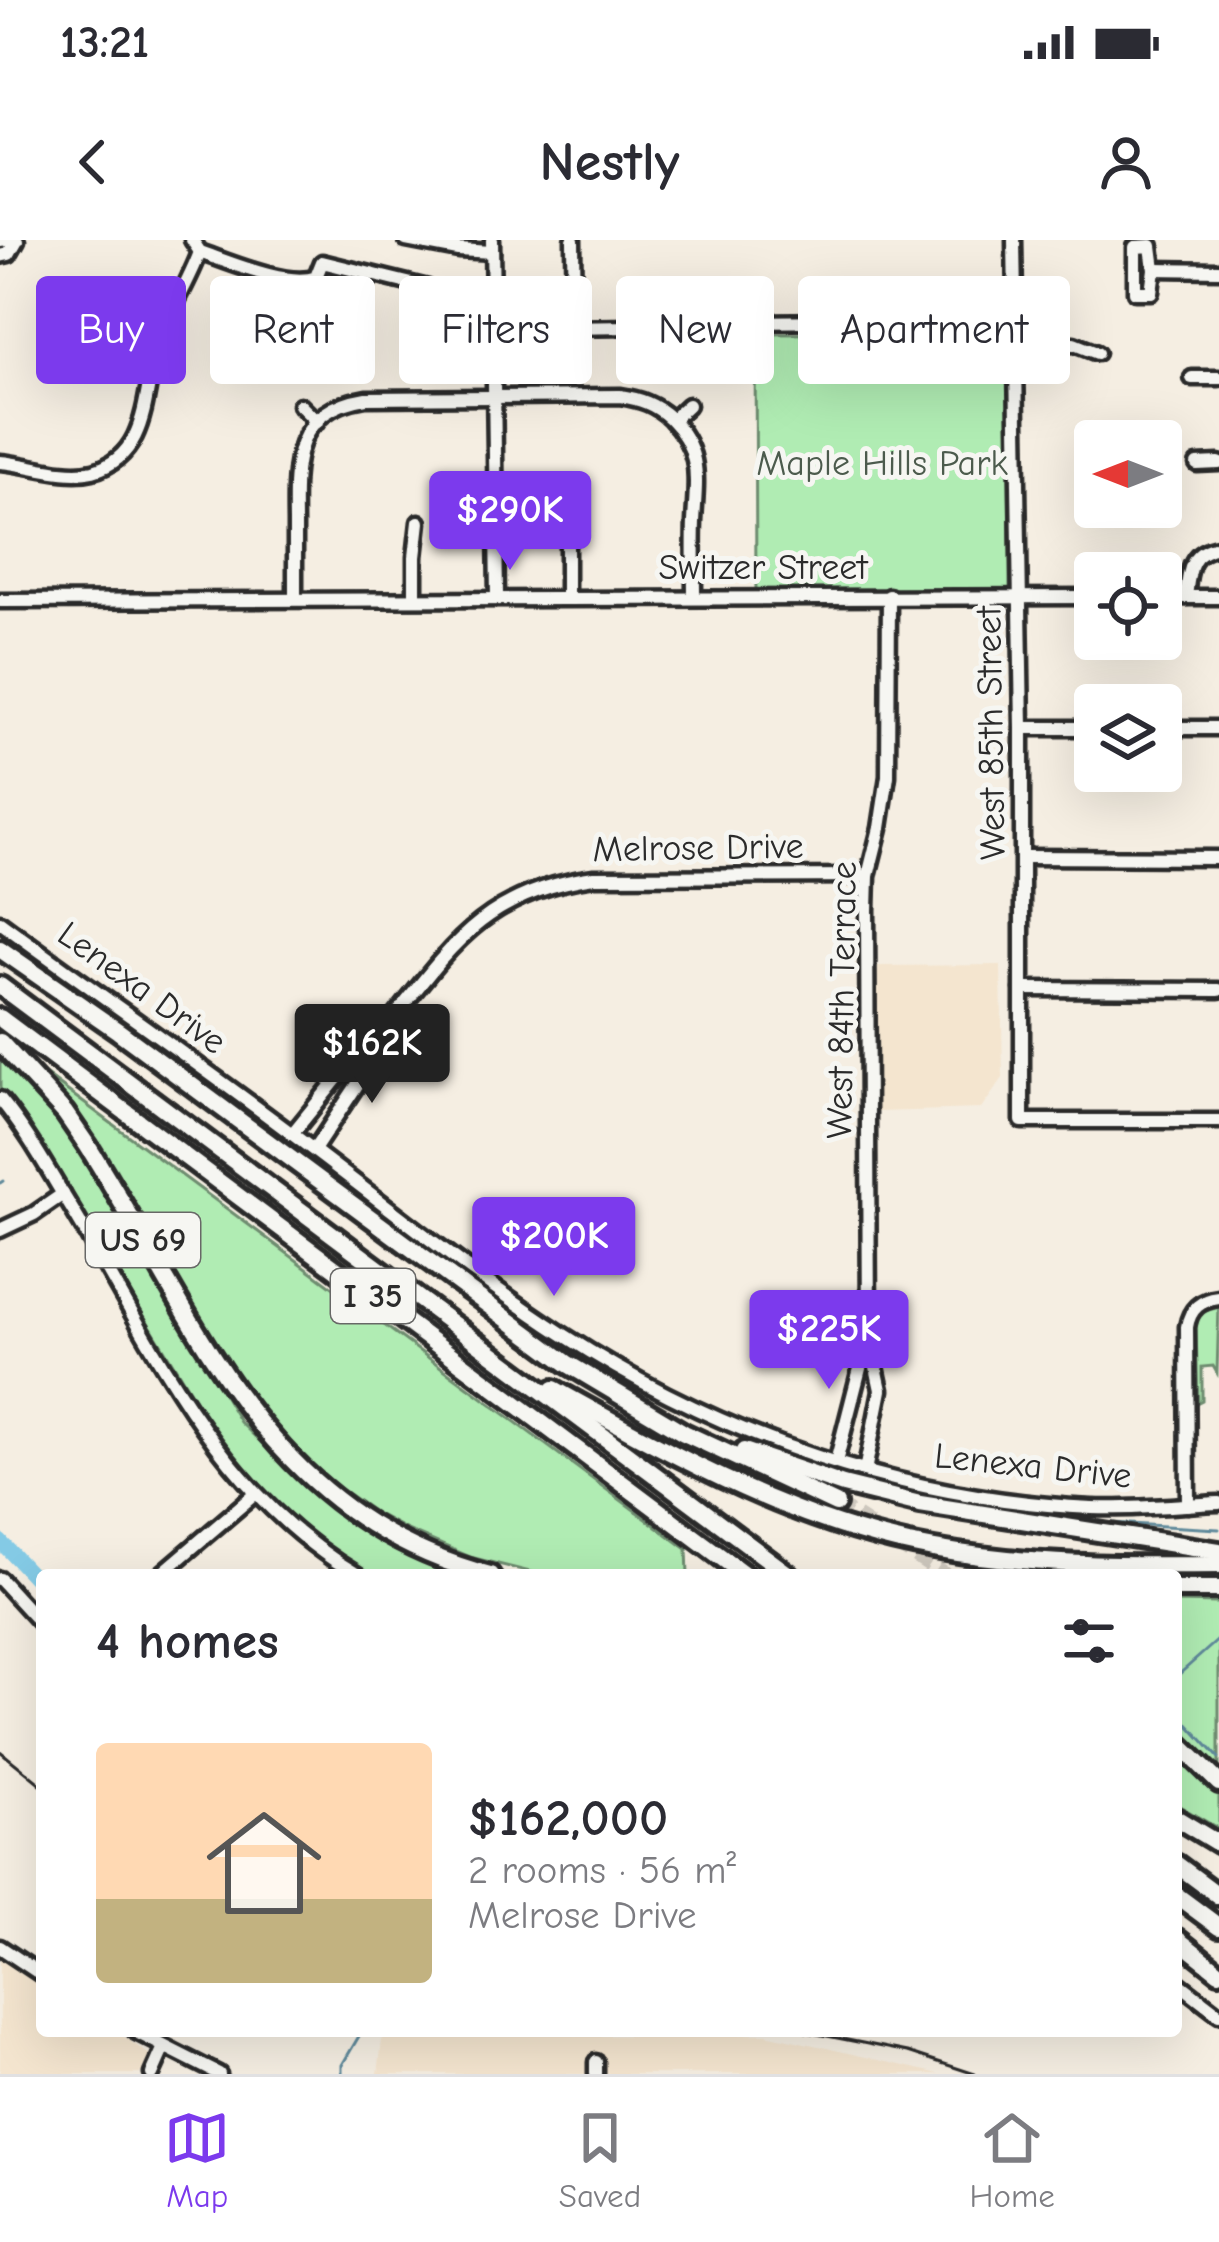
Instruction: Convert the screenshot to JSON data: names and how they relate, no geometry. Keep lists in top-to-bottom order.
{
  "streets": {
    "highway": ["US 69", "I 35"],
    "street": [
      "Switzer Street",
      "West 85th Street",
      "Melrose Drive",
      "Lenexa Drive",
      "West 84th Terrace"
    ]
  },
  "crossings": [
    ["Switzer Street", "West 85th Street"],
    ["Switzer Street", "West 84th Terrace"],
    ["Melrose Drive", "Lenexa Drive"],
    ["Melrose Drive", "West 84th Terrace"],
    ["Lenexa Drive", "West 84th Terrace"]
  ],
  "parks": ["Maple Hills Park"],
  "north": "left",
  "page": {
    "status": "13:21",
    "header": "Nestly",
    "chip": [
      "Buy",
      "Rent",
      "Filters",
      "New",
      "Apartment"
    ],
    "price": [
      "$290K",
      "$162K",
      "$200K",
      "$225K"
    ],
    "heading": "4 homes",
    "list": [
      {
        "name": "$162,000",
        "note": "2 rooms · 56 m² · Melrose Drive"
      }
    ],
    "tabs": ["Map", "Saved", "Home"]
  }
}
